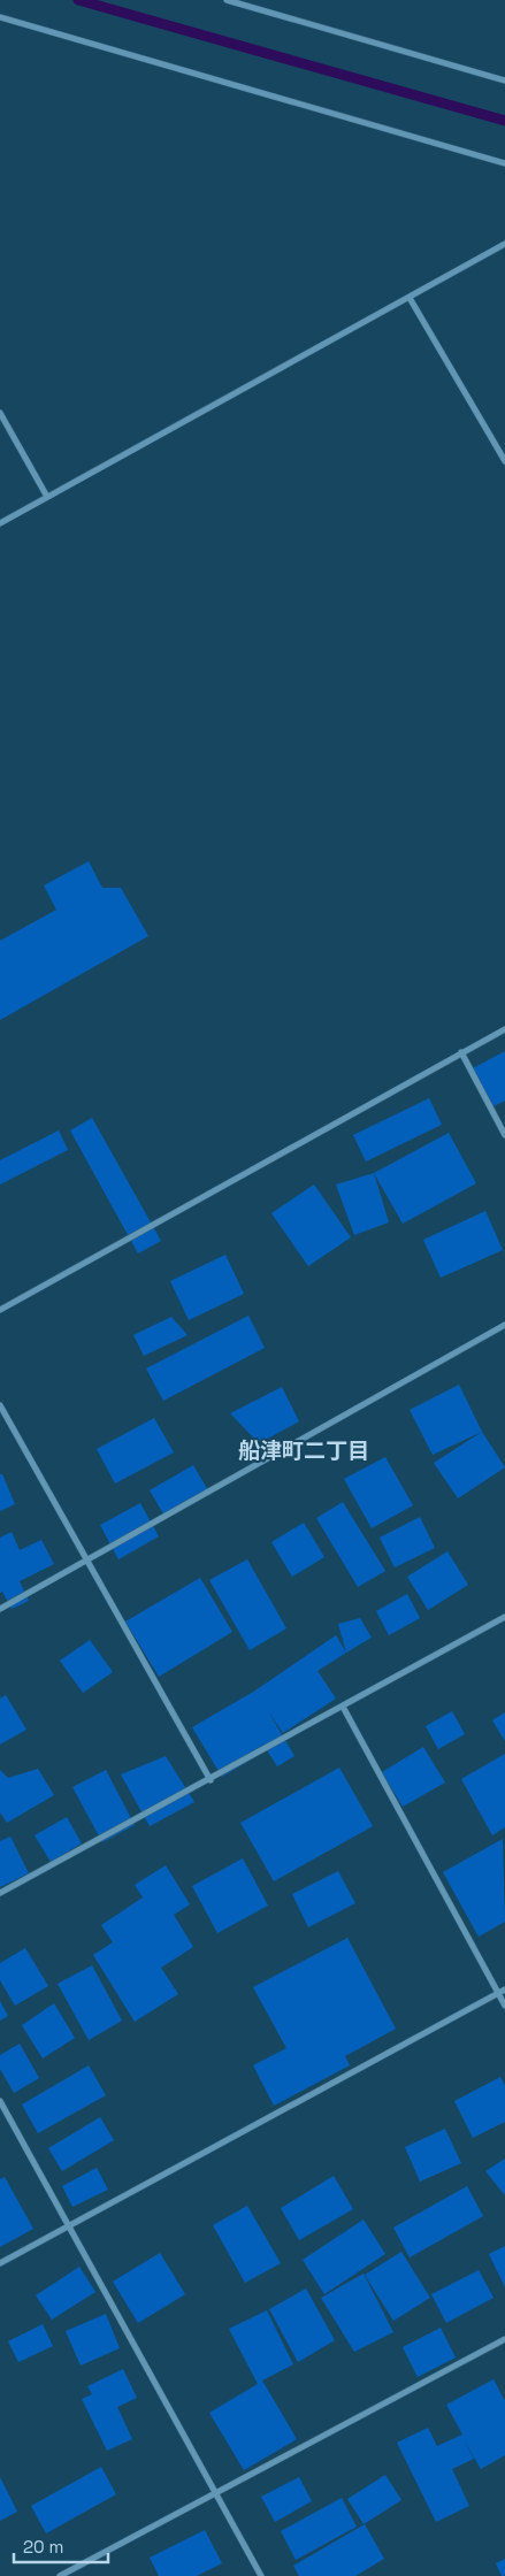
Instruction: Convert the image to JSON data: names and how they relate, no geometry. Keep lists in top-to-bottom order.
{
  "districts": ["船津町二丁目"],
  "scale_bar": "20 m"
}
